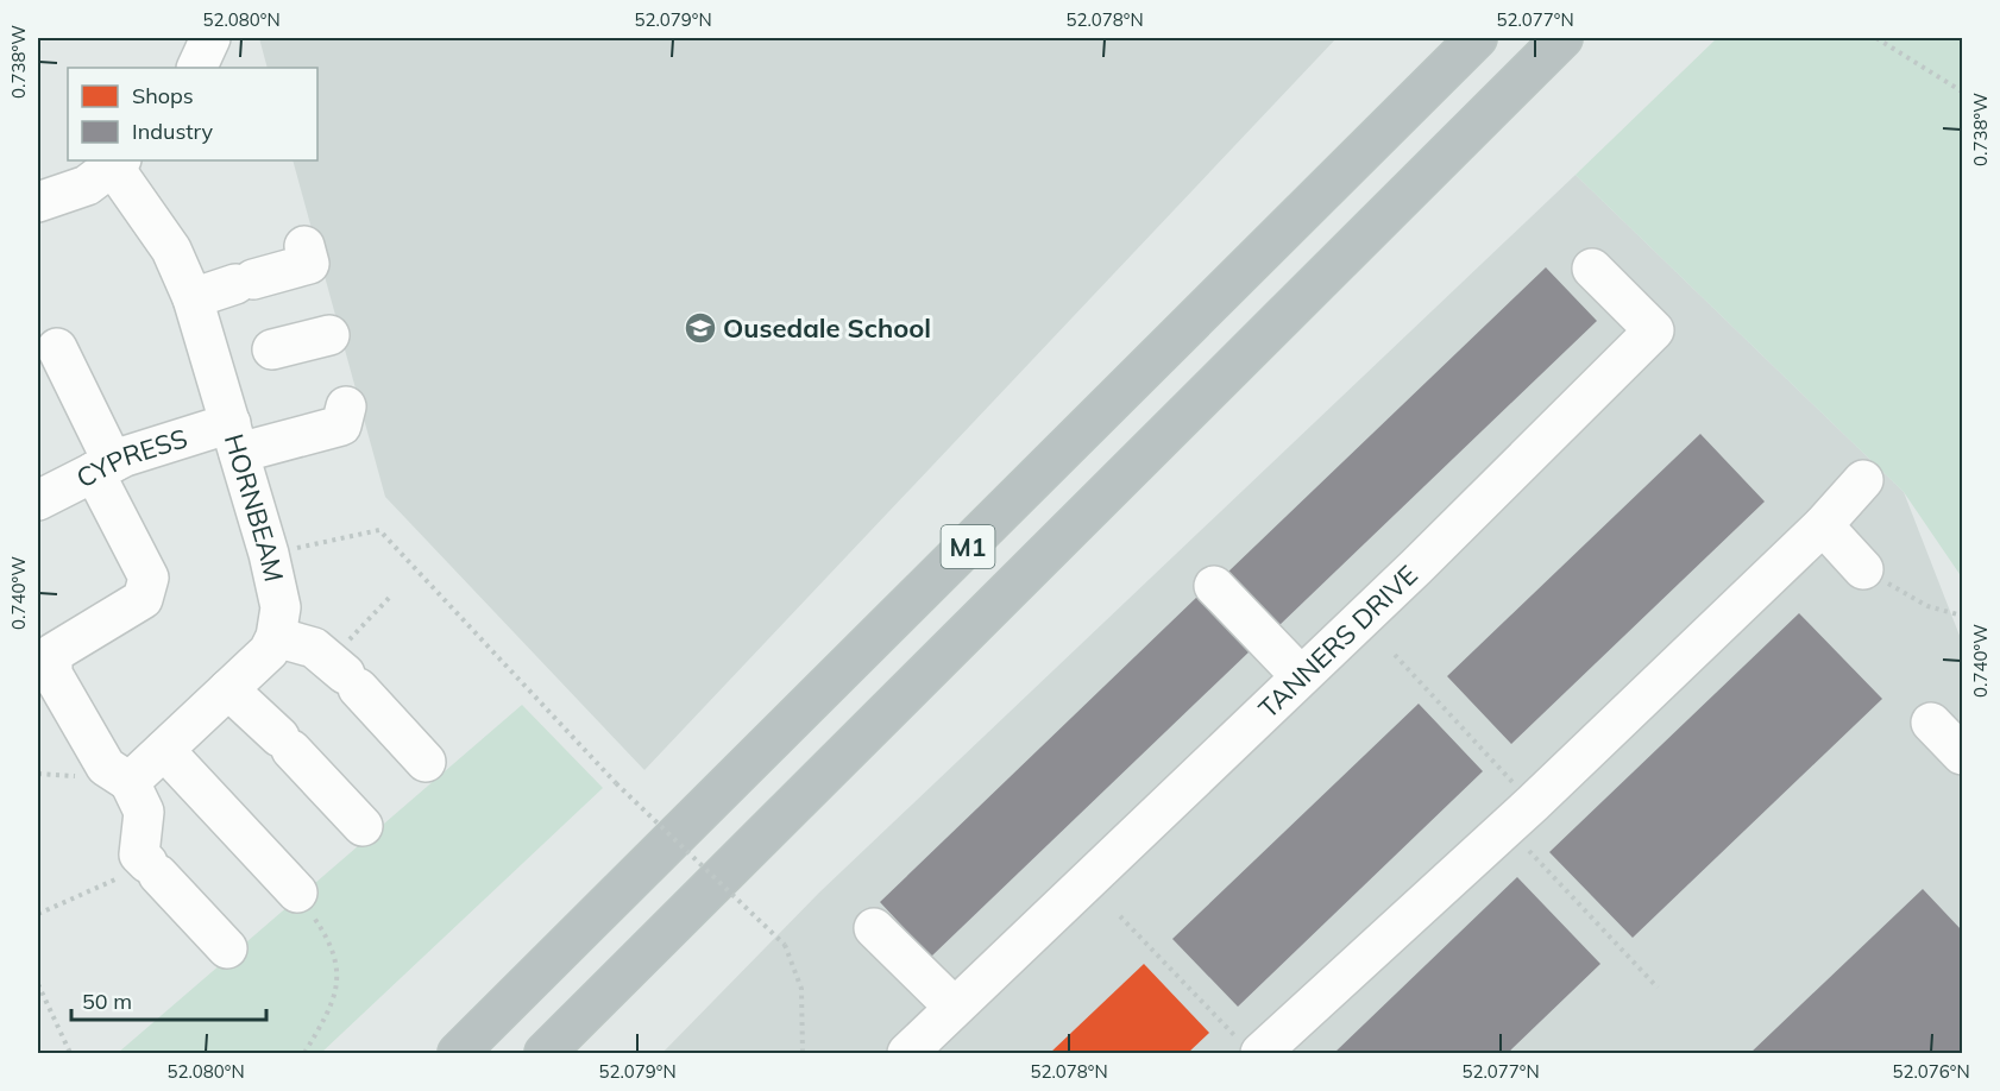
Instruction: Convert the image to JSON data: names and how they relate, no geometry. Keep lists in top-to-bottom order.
{
  "streets": {
    "highway": ["M1"],
    "street": ["CYPRESS", "HORNBEAM", "TANNERS DRIVE"]
  },
  "crossings": [
    ["CYPRESS", "HORNBEAM"]
  ],
  "places": {
    "school or university": ["Ousedale School"]
  },
  "legend": ["Shops", "Industry"],
  "scale_bar": "50 m",
  "coordinates": [
    "52.080°N",
    "52.079°N",
    "52.078°N",
    "52.077°N",
    "0.738°W",
    "0.740°W",
    "52.076°N"
  ]
}
